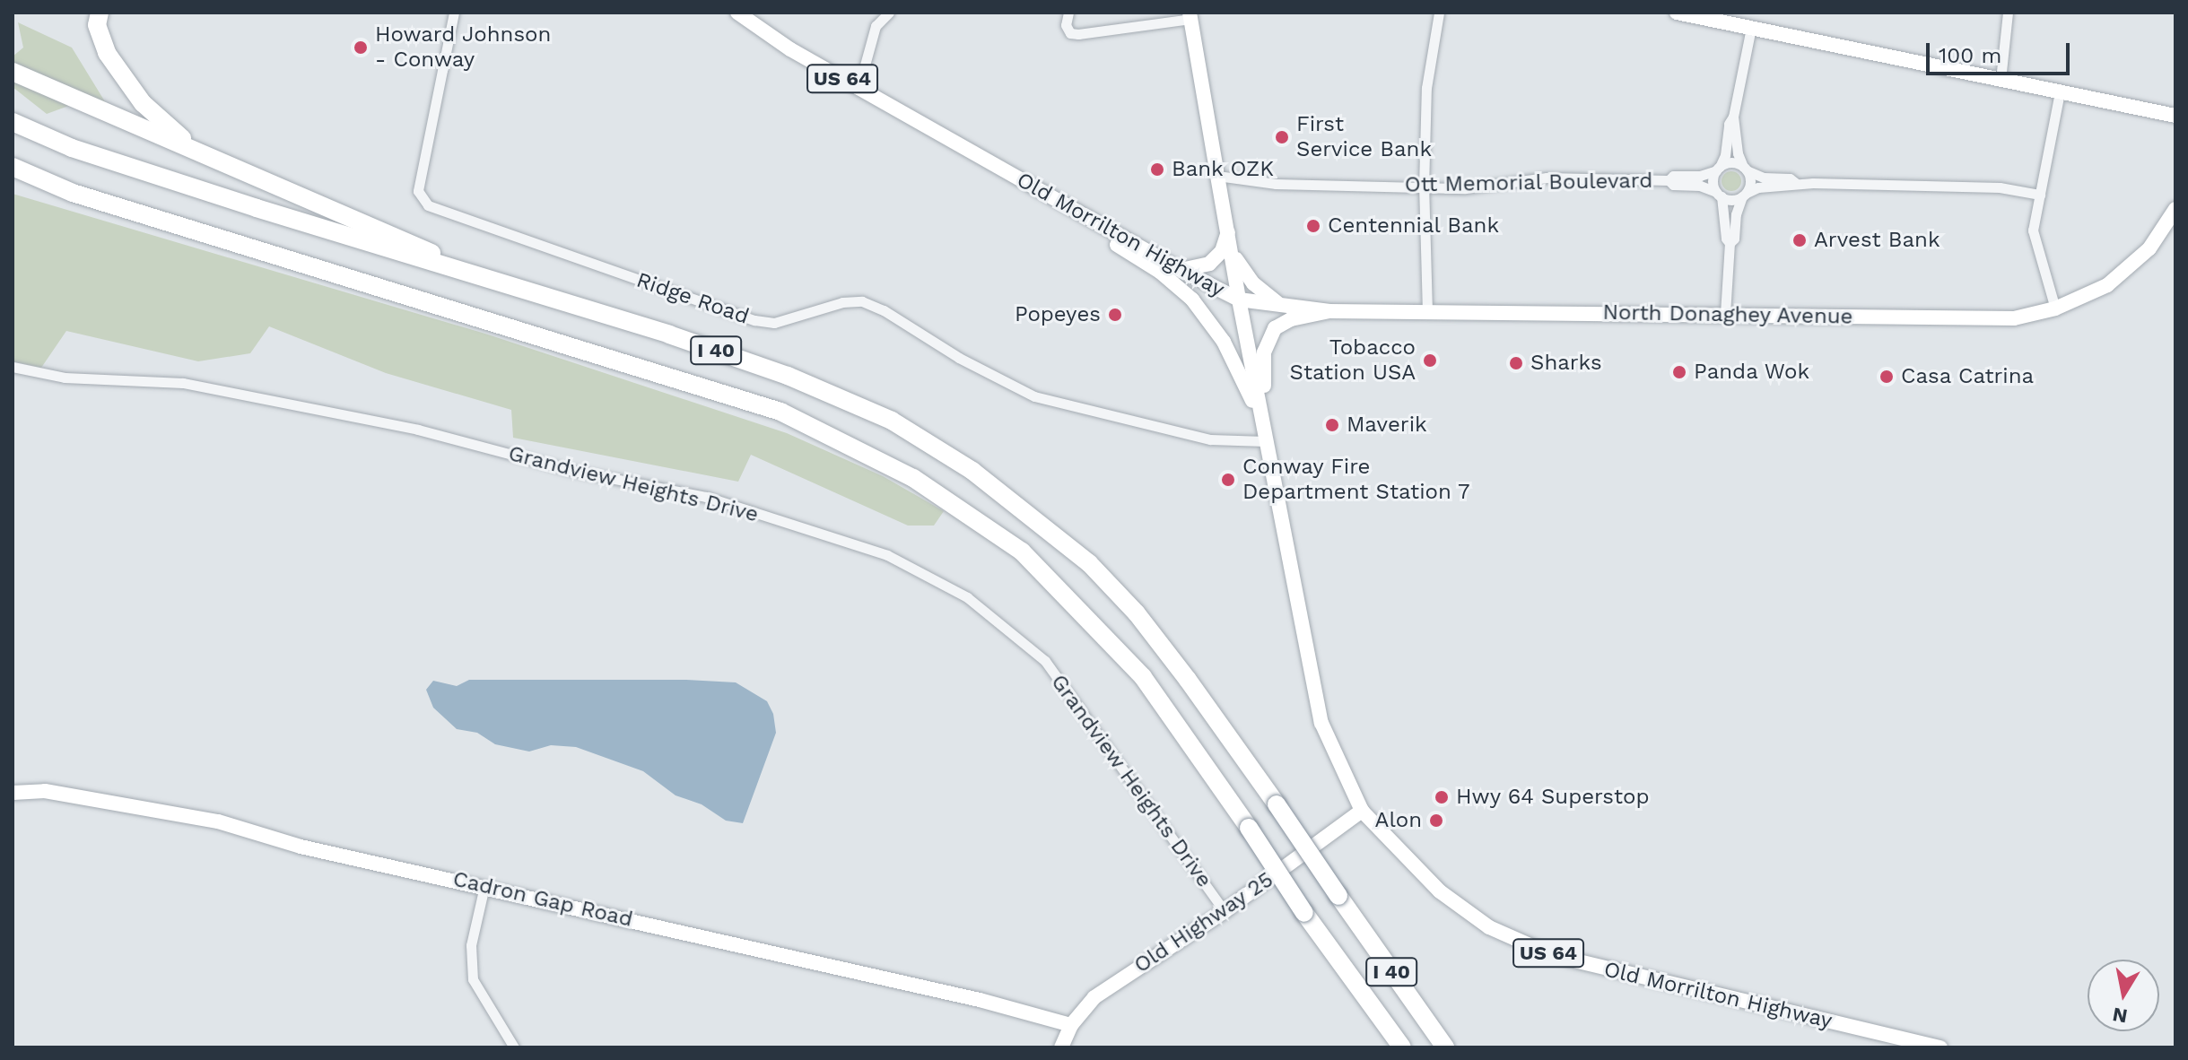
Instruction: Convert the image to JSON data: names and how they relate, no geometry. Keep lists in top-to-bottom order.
{
  "streets": {
    "highway": ["I 40"],
    "street": [
      "US 64",
      "Ott Memorial Boulevard",
      "Old Morrilton Highway",
      "Ridge Road",
      "North Donaghey Avenue",
      "Grandview Heights Drive",
      "Cadron Gap Road",
      "Old Highway 25"
    ]
  },
  "crossings": [
    ["Old Morrilton Highway", "Ridge Road"],
    ["Old Morrilton Highway", "North Donaghey Avenue"],
    ["Old Morrilton Highway", "Old Highway 25"],
    ["Grandview Heights Drive", "Old Highway 25"],
    ["Cadron Gap Road", "Old Highway 25"]
  ],
  "places": [
    "Howard Johnson - Conway",
    "First Service Bank",
    "Bank OZK",
    "Centennial Bank",
    "Arvest Bank",
    "Popeyes",
    "Tobacco Station USA",
    "Sharks",
    "Panda Wok",
    "Casa Catrina",
    "Maverik",
    "Conway Fire Department Station 7",
    "Hwy 64 Superstop",
    "Alon"
  ],
  "scale_bar": "100 m",
  "north": "bottom"
}
